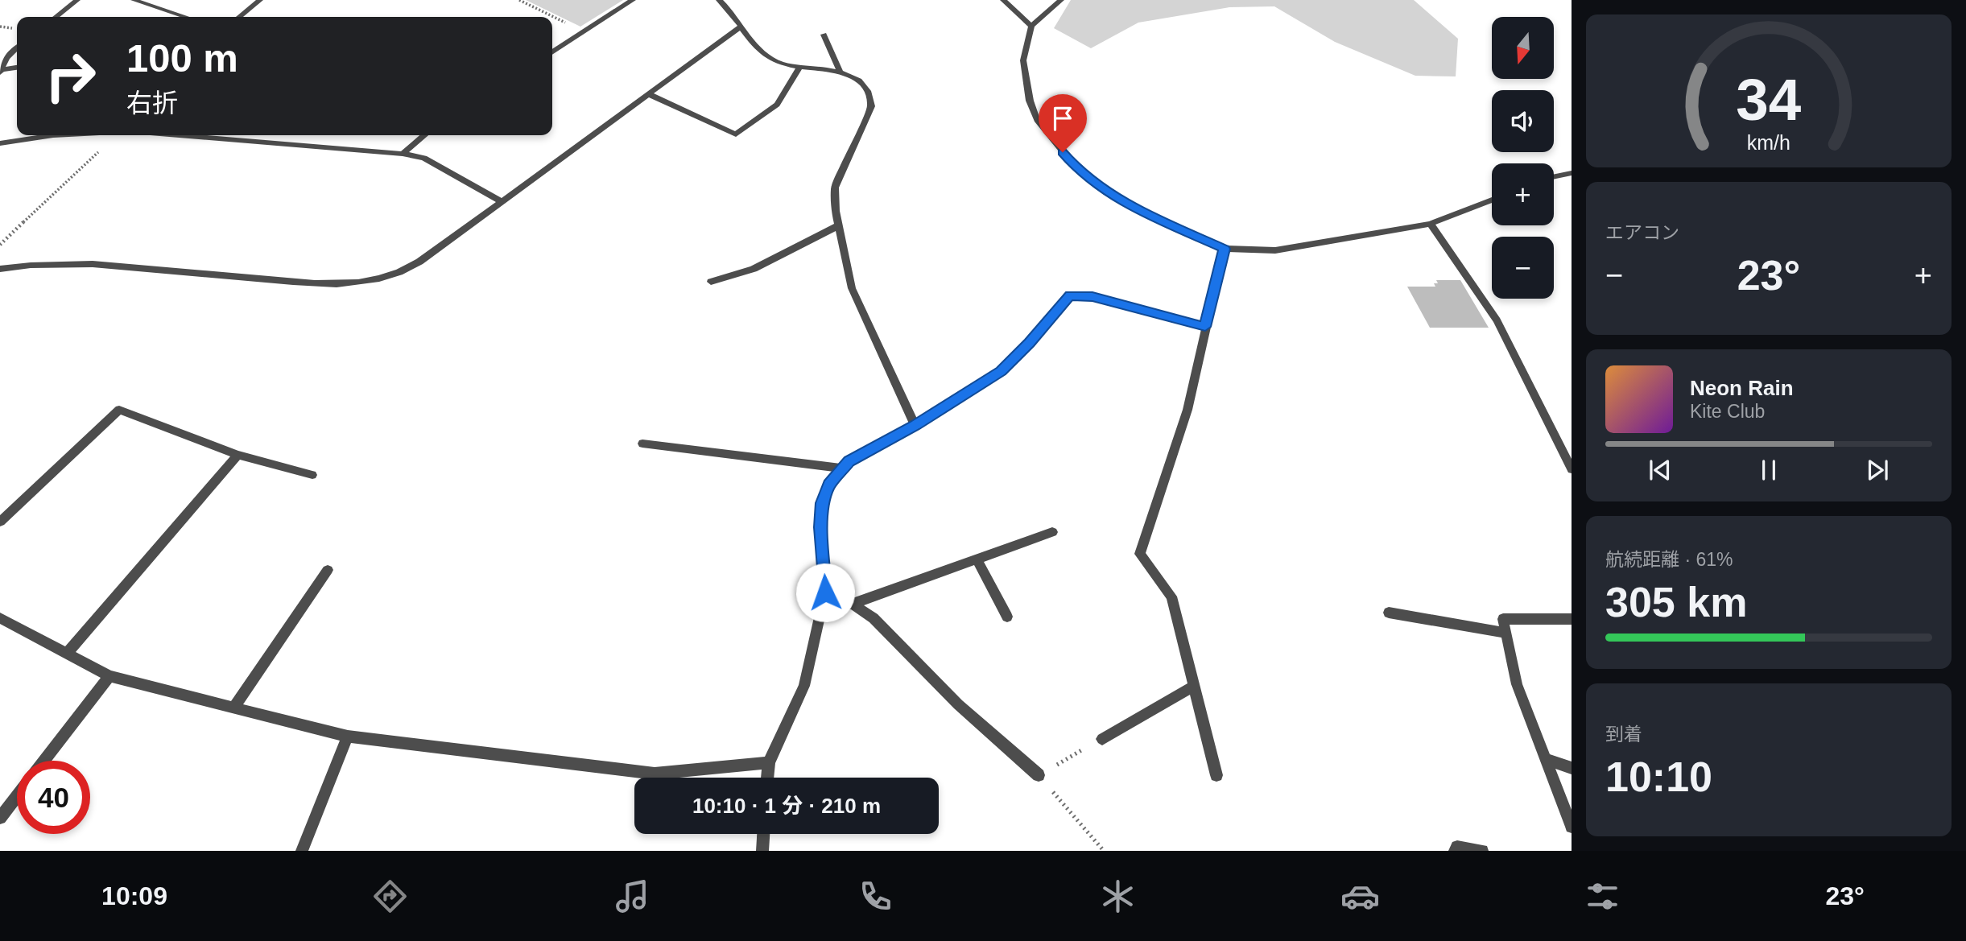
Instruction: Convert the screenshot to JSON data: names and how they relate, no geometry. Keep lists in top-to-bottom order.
{
  "north": "bottom",
  "page": {
    "map_buttons": ["+", "−"],
    "turn": ["100 m", "右折"],
    "tile": [
      "エアコン",
      ["航続距離 · 61%", "305 km"],
      ["到着", "10:10"]
    ],
    "heat": ["−", "23°", "+"],
    "song": ["Neon Rain", "Kite Club"],
    "limit": "40",
    "trip": "10:10 · 1 分 · 210 m",
    "tabs": ["10:09", "23°"],
    "gauge": ["34", "km/h"]
  }
}
